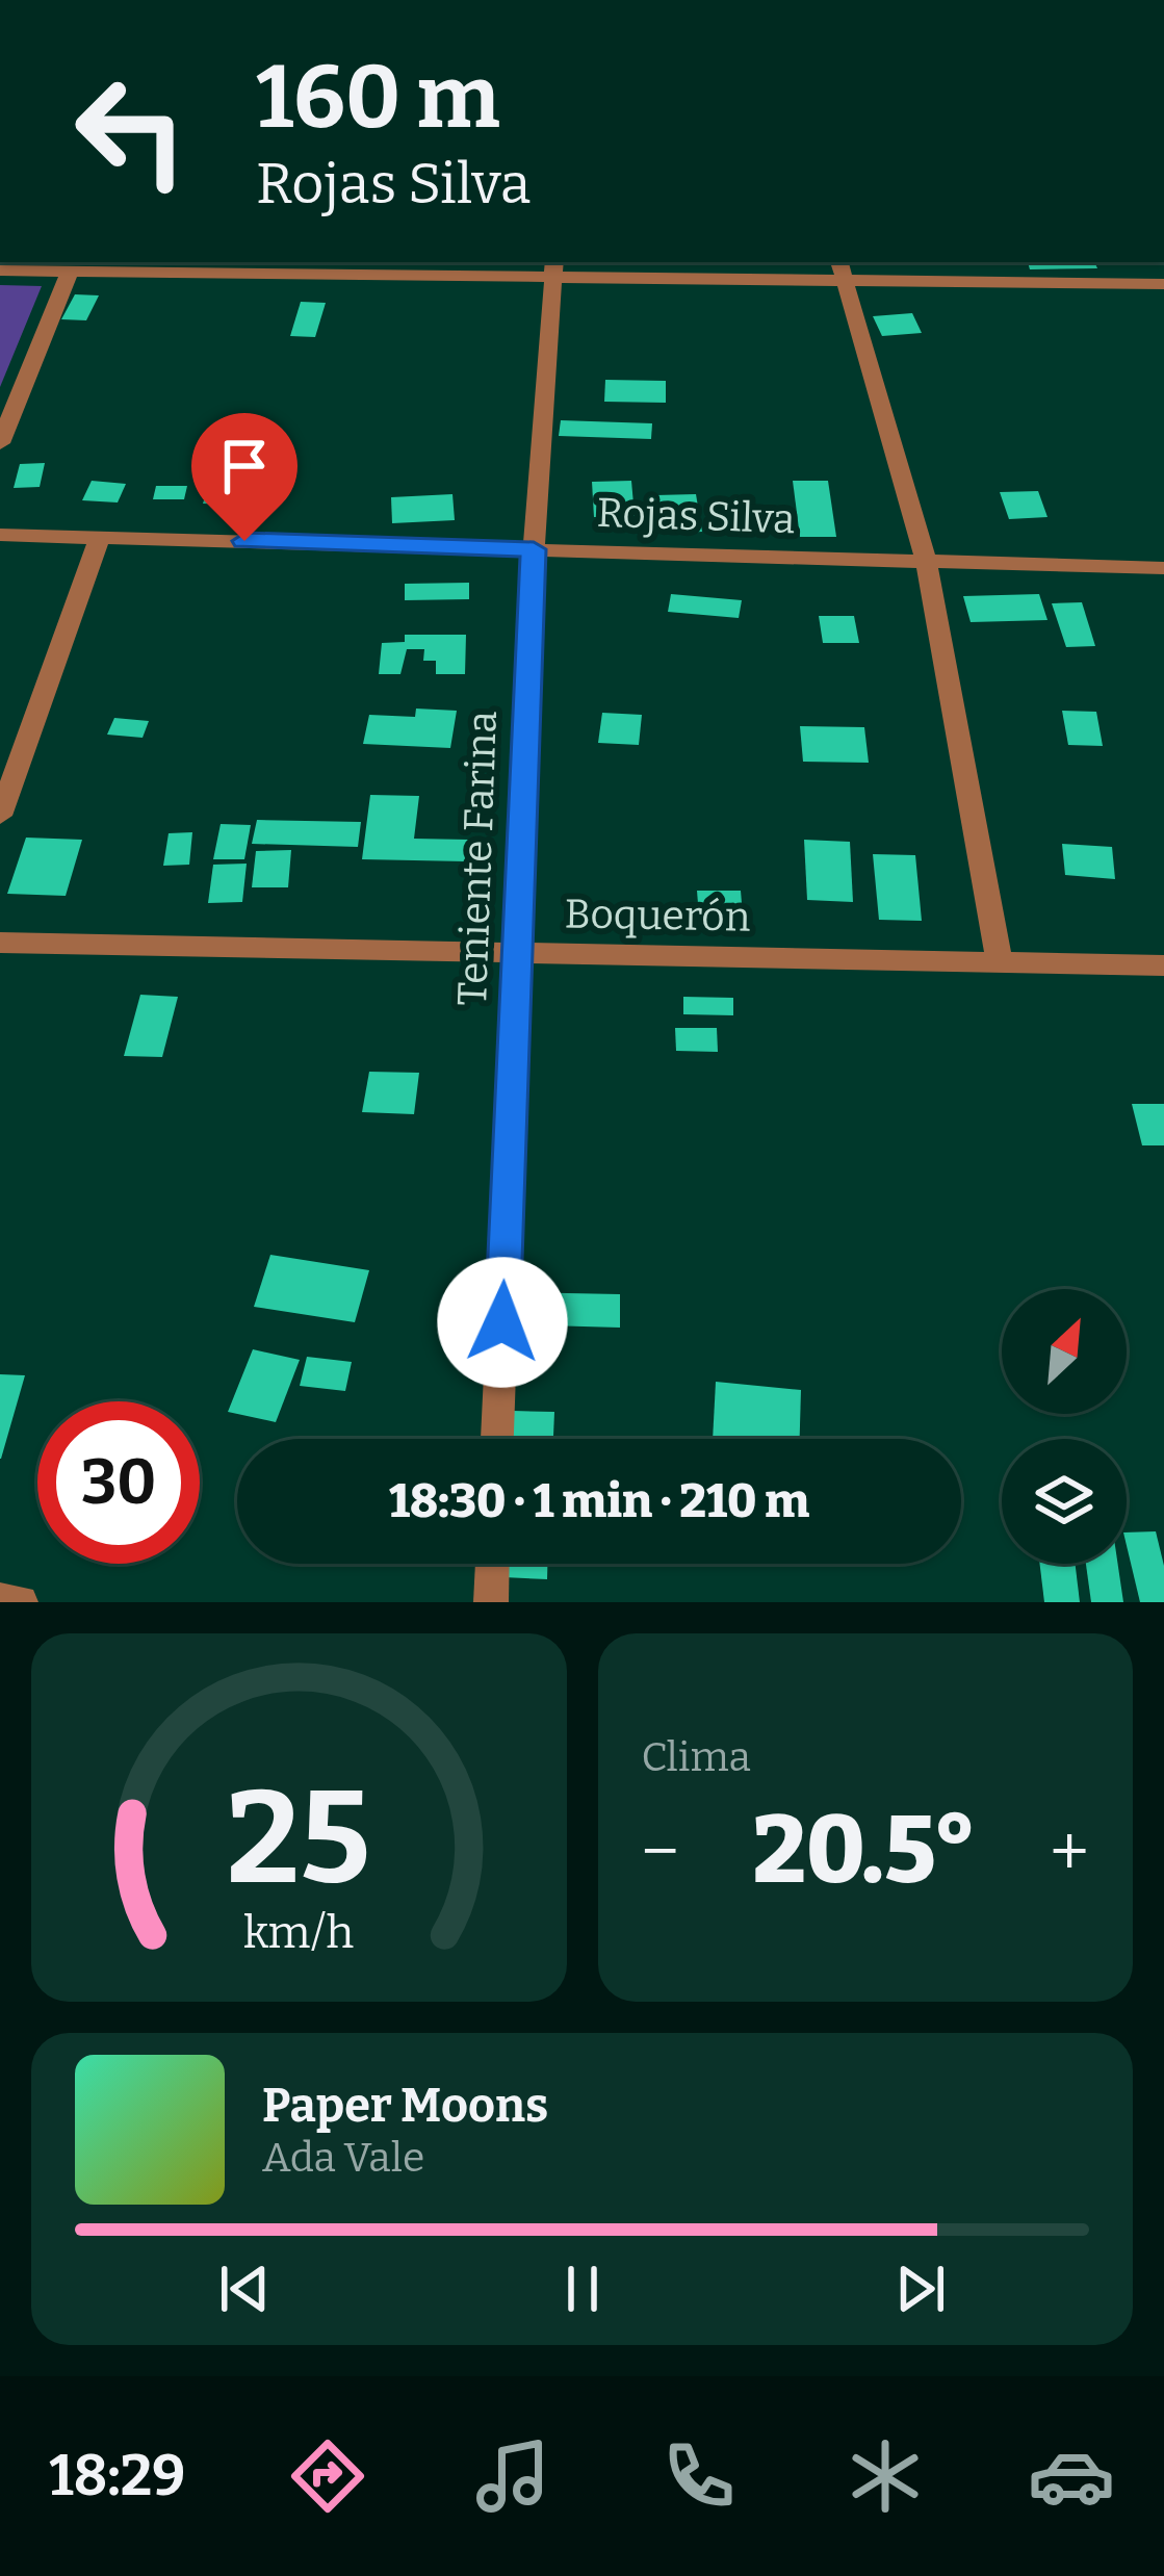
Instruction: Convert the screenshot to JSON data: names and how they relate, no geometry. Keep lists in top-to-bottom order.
{
  "streets": {
    "street": ["Rojas Silva", "Teniente Farina", "Boquerón"]
  },
  "crossings": [
    ["Rojas Silva", "Teniente Farina"],
    ["Teniente Farina", "Boquerón"]
  ],
  "north": "top right",
  "page": {
    "turn": ["160 m", "Rojas Silva"],
    "limit": "30",
    "trip": "18:30 · 1 min · 210 m",
    "tile": "Clima",
    "heat": ["−", "20.5°", "+"],
    "song": ["Paper Moons", "Ada Vale"],
    "tabs": "18:29",
    "gauge": ["25", "km/h"]
  }
}
